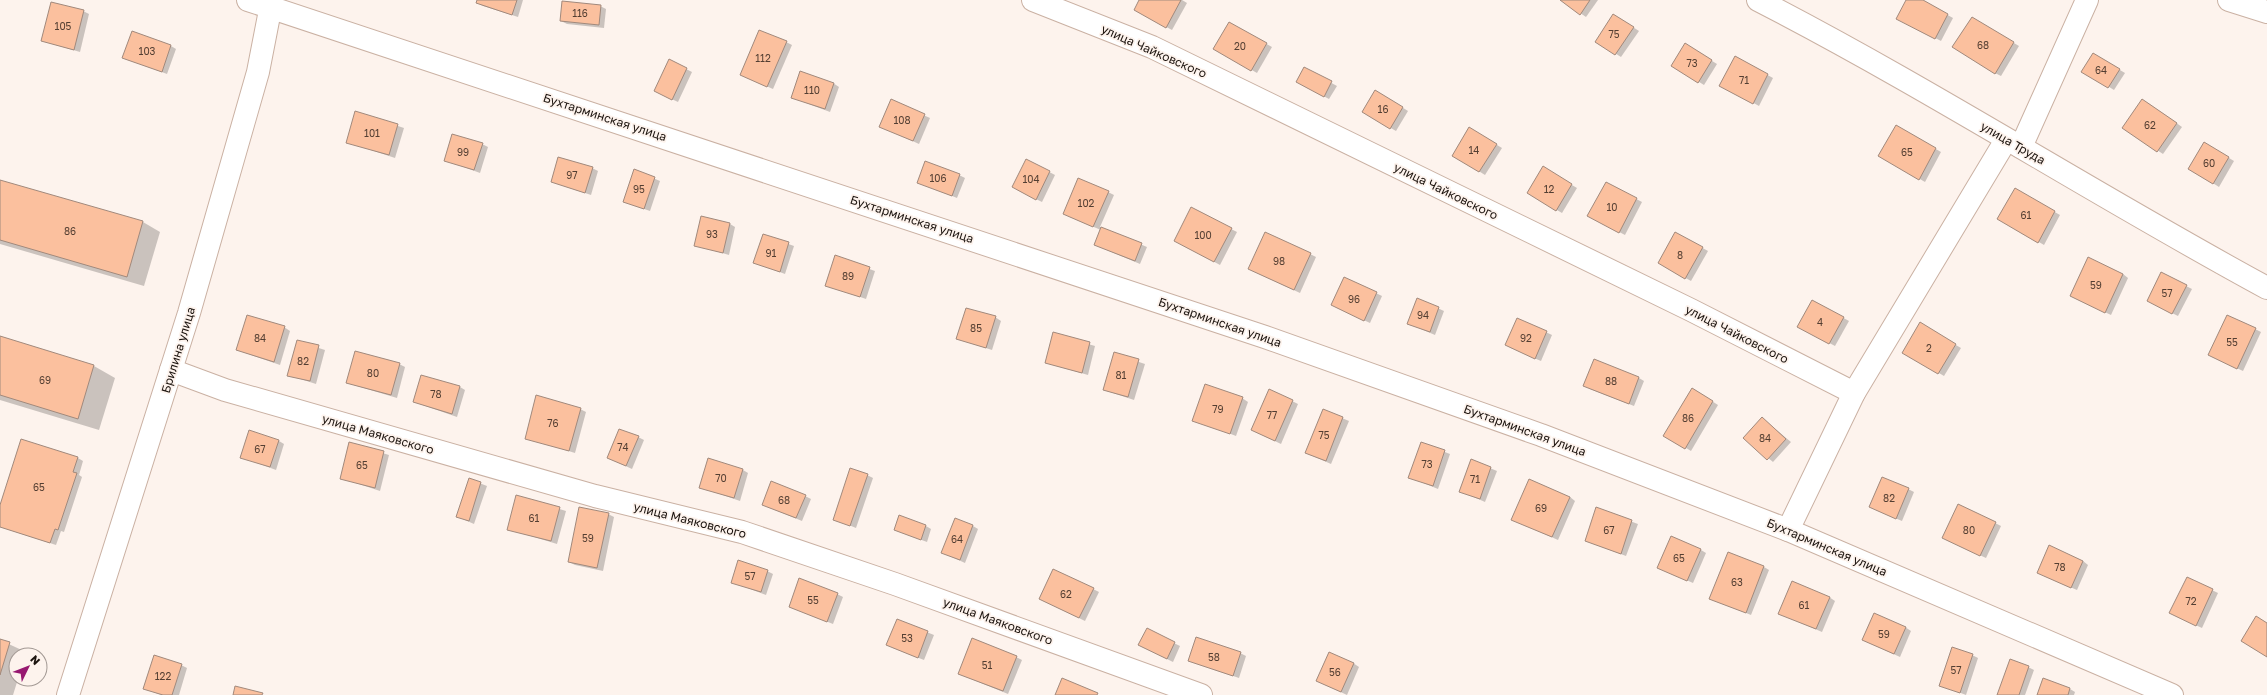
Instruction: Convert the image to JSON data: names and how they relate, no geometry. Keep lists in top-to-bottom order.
{
  "streets": {
    "street": [
      "улица Чайковского",
      "Бухтарминская улица",
      "улица Труда",
      "Брилина улица",
      "улица Маяковского"
    ]
  },
  "crossings": [
    ["Бухтарминская улица", "Брилина улица"],
    ["Брилина улица", "улица Маяковского"]
  ],
  "house_numbers": [
    "116",
    "105",
    "75",
    "68",
    "20",
    "103",
    "112",
    "73",
    "64",
    "71",
    "110",
    "16",
    "108",
    "62",
    "101",
    "14",
    "99",
    "65",
    "60",
    "97",
    "106",
    "104",
    "95",
    "12",
    "102",
    "10",
    "61",
    "86",
    "93",
    "100",
    "91",
    "8",
    "98",
    "89",
    "59",
    "57",
    "96",
    "94",
    "4",
    "85",
    "84",
    "92",
    "55",
    "2",
    "82",
    "80",
    "81",
    "69",
    "88",
    "78",
    "79",
    "77",
    "86",
    "76",
    "75",
    "84",
    "74",
    "67",
    "73",
    "65",
    "70",
    "71",
    "65",
    "82",
    "68",
    "69",
    "61",
    "67",
    "80",
    "59",
    "64",
    "65",
    "78",
    "57",
    "63",
    "62",
    "55",
    "72",
    "61",
    "59",
    "53",
    "58",
    "51",
    "57",
    "56",
    "122"
  ],
  "north": "top right"
}
